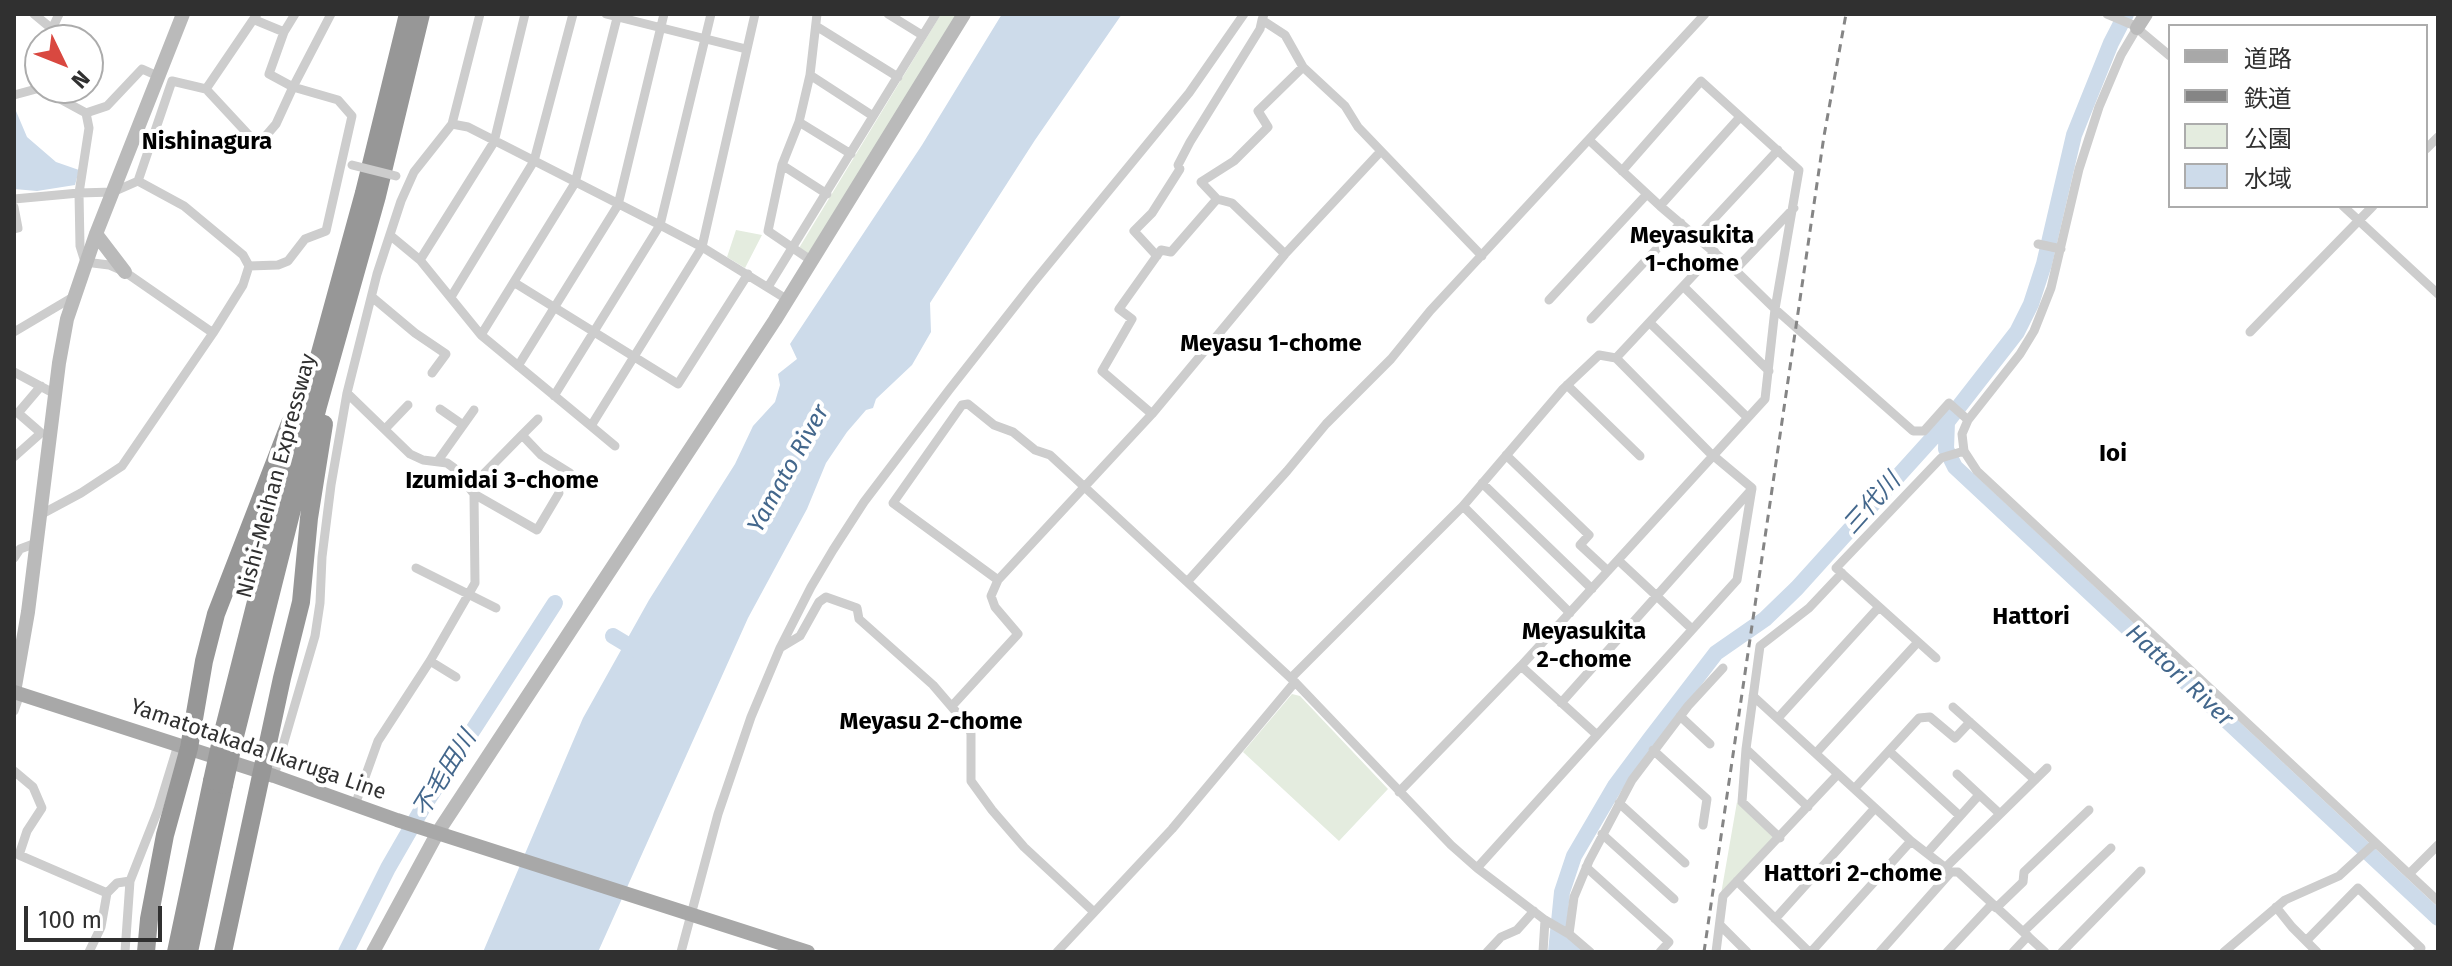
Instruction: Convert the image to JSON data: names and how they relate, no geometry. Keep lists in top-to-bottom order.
{
  "streets": {
    "highway": ["Nishi-Meihan Expressway"],
    "main road": ["Yamatotakada Ikaruga Line"]
  },
  "districts": [
    "Nishinagura",
    "Meyasukita 1-chome",
    "Meyasu 1-chome",
    "Ioi",
    "Izumidai 3-chome",
    "Hattori",
    "Meyasukita 2-chome",
    "Meyasu 2-chome",
    "Hattori 2-chome"
  ],
  "water": [
    "Yamato River",
    "三代川",
    "Hattori River",
    "不毛田川"
  ],
  "legend": [
    "道路",
    "鉄道",
    "公園",
    "水域"
  ],
  "scale_bar": "100 m",
  "north": "bottom right"
}
